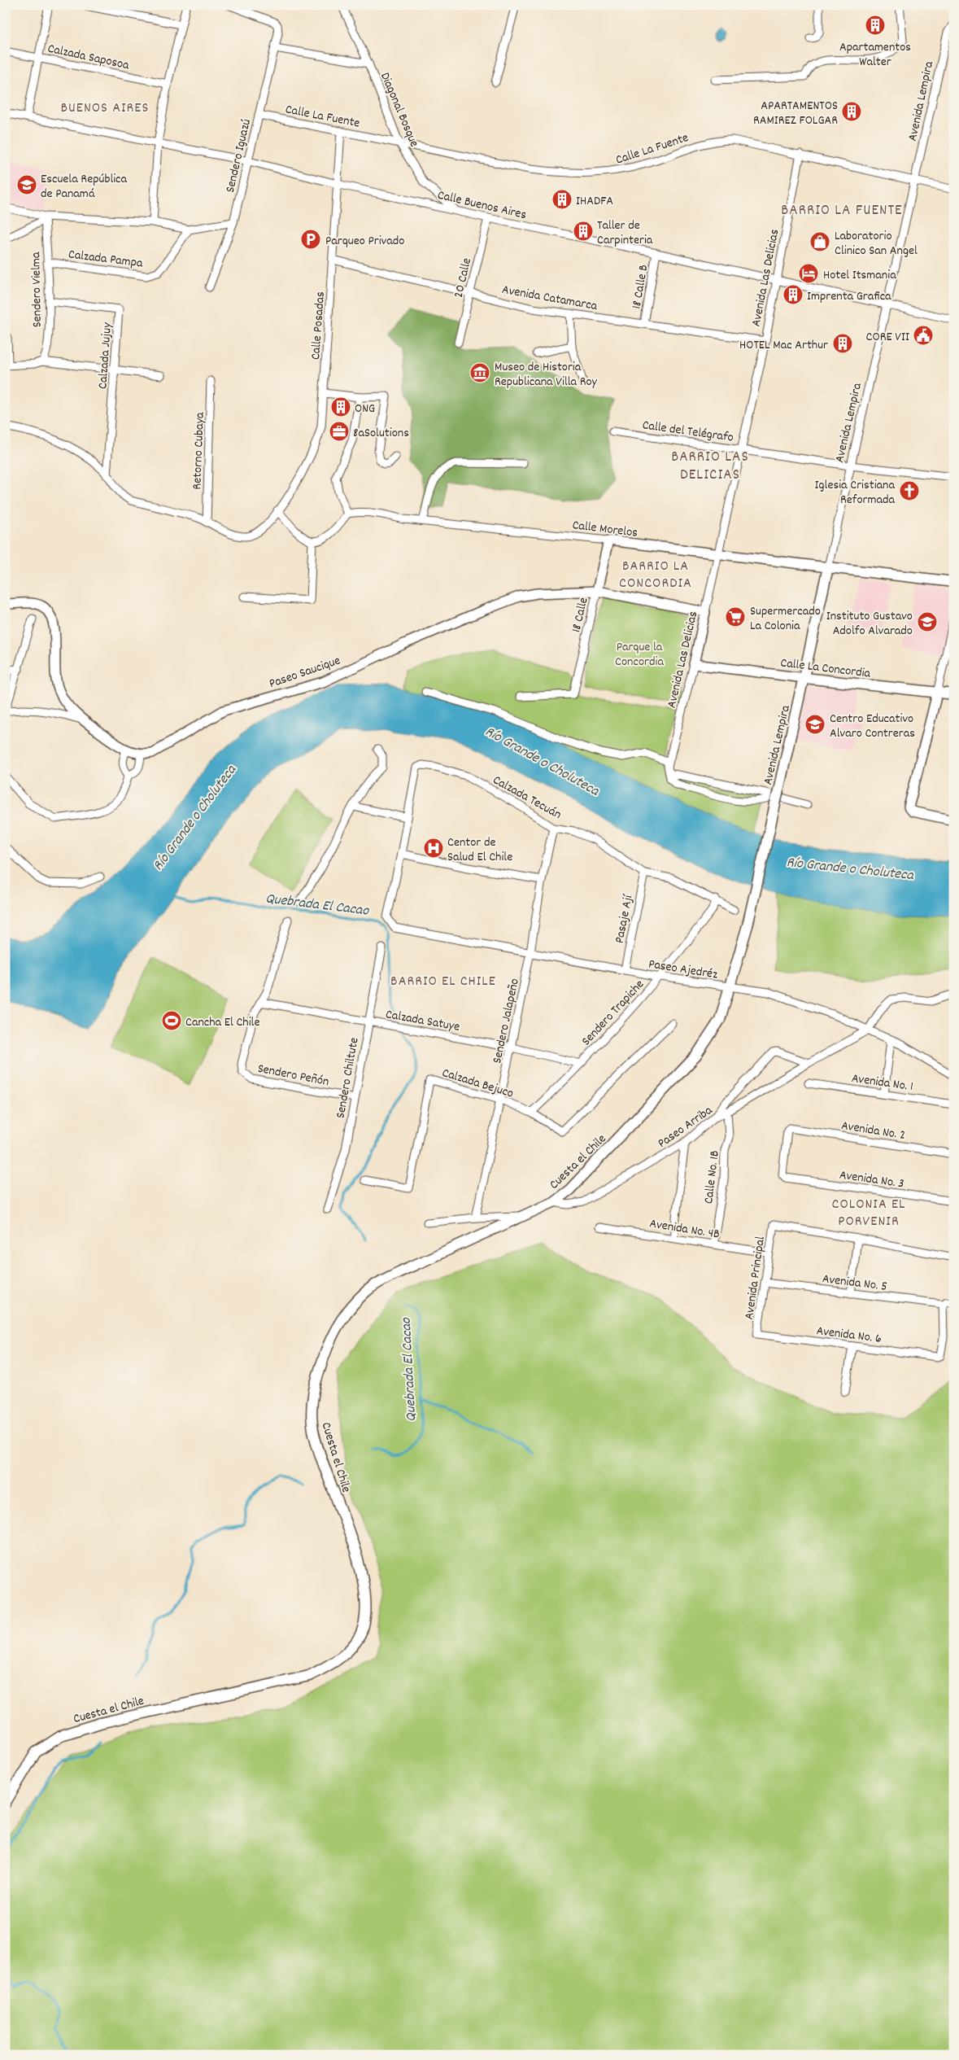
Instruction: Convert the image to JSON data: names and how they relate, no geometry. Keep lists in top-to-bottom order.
{
  "streets": {
    "main road": [
      "Avenida Lempira",
      "Calle Morelos",
      "Calle La Concordia",
      "Cuesta el Chile"
    ],
    "street": [
      "Calzada Saposoa",
      "Diagonal Bosque",
      "Calle La Fuente",
      "Sendero Iguazú",
      "Calle Buenos Aires",
      "Calzada Pampa",
      "20 Calle",
      "Avenida Las Delicias",
      "18 Calle B",
      "Sendero Vielma",
      "Avenida Catamarca",
      "Calle Posadas",
      "Calzada Jujuy",
      "Calle del Telégrafo",
      "Retorno Cubaya",
      "18 Calle",
      "Paseo Saucique",
      "Calzada Tecuán",
      "Pasaje Ají",
      "Paseo Ajedréz",
      "Sendero Trapiche",
      "Calzada Satuye",
      "Sendero Jalapeño",
      "Sendero Peñón",
      "Sendero Chiltute",
      "Avenida No. 1",
      "Calzada Bejuco",
      "Paseo Arriba",
      "Avenida No. 2",
      "Calle No. 1B",
      "Avenida No. 3",
      "Avenida No. 4B",
      "Avenida Principal",
      "Avenida No. 5",
      "Avenida No. 6"
    ]
  },
  "crossings": [
    ["Avenida Lempira", "Calle La Fuente"],
    ["Avenida Lempira", "Calle Buenos Aires"],
    ["Avenida Lempira", "Calle del Telégrafo"],
    ["Avenida Lempira", "Calle Morelos"],
    ["Avenida Lempira", "Calle La Concordia"],
    ["Avenida Lempira", "Cuesta el Chile"],
    ["Diagonal Bosque", "Calle La Fuente"],
    ["Diagonal Bosque", "Calle Buenos Aires"],
    ["Calle La Fuente", "Sendero Iguazú"],
    ["Calle La Fuente", "Avenida Las Delicias"],
    ["Calle La Fuente", "Calle Posadas"],
    ["Sendero Iguazú", "Calle Buenos Aires"],
    ["Calle Buenos Aires", "20 Calle"],
    ["Calle Buenos Aires", "Avenida Las Delicias"],
    ["Calle Buenos Aires", "18 Calle B"],
    ["Calle Buenos Aires", "Calle Posadas"],
    ["Calzada Pampa", "Sendero Vielma"],
    ["20 Calle", "Avenida Catamarca"],
    ["Avenida Las Delicias", "Avenida Catamarca"],
    ["Avenida Las Delicias", "Calle del Telégrafo"],
    ["Avenida Las Delicias", "Calle Morelos"],
    ["Avenida Las Delicias", "Calle La Concordia"],
    ["Avenida Las Delicias", "Paseo Saucique"],
    ["18 Calle B", "Avenida Catamarca"],
    ["Sendero Vielma", "Calzada Jujuy"],
    ["Avenida Catamarca", "Calle Posadas"],
    ["Calle Posadas", "Calzada Jujuy"],
    ["Calle Posadas", "Retorno Cubaya"],
    ["Calle Morelos", "18 Calle"],
    ["18 Calle", "Paseo Saucique"],
    ["Calzada Tecuán", "Pasaje Ají"],
    ["Calzada Tecuán", "Sendero Trapiche"],
    ["Calzada Tecuán", "Sendero Jalapeño"],
    ["Pasaje Ají", "Paseo Ajedréz"],
    ["Paseo Ajedréz", "Sendero Trapiche"],
    ["Paseo Ajedréz", "Sendero Jalapeño"],
    ["Paseo Ajedréz", "Paseo Arriba"],
    ["Paseo Ajedréz", "Cuesta el Chile"],
    ["Sendero Trapiche", "Calzada Satuye"],
    ["Sendero Trapiche", "Calzada Bejuco"],
    ["Calzada Satuye", "Sendero Jalapeño"],
    ["Calzada Satuye", "Sendero Peñón"],
    ["Calzada Satuye", "Sendero Chiltute"],
    ["Sendero Jalapeño", "Calzada Bejuco"],
    ["Sendero Peñón", "Sendero Chiltute"],
    ["Paseo Arriba", "Cuesta el Chile"],
    ["Paseo Arriba", "Calle No. 1B"],
    ["Avenida No. 2", "Avenida No. 3"],
    ["Calle No. 1B", "Avenida No. 4B"],
    ["Avenida No. 4B", "Avenida Principal"],
    ["Avenida Principal", "Avenida No. 5"],
    ["Avenida Principal", "Avenida No. 6"],
    ["Avenida No. 5", "Avenida No. 6"]
  ],
  "districts": [
    "BUENOS AIRES",
    "BARRIO LA FUENTE",
    "BARRIO LAS DELICIAS",
    "BARRIO LA CONCORDIA",
    "BARRIO EL CHILE",
    "COLONIA EL PORVENIR"
  ],
  "water": ["Río Grande o Choluteca", "Quebrada El Cacao"],
  "parks": ["Parque la Concordia"],
  "places": {
    "building": [
      "Apartamentos Walter",
      "APARTAMENTOS RAMIREZ FOLGAR",
      "IHADFA",
      "Taller de Carpinteria",
      "Imprenta Grafica",
      "HOTEL Mac Arthur",
      "ONG"
    ],
    "school or university": ["Escuela República de Panamá", "Instituto Gustavo Adolfo Alvarado", "Centro Educativo Alvaro Contreras"],
    "parking": ["Parqueo Privado"],
    "shop": ["Laboratorio Clinico San Angel"],
    "hotel": ["Hotel Itsmania"],
    "public building": ["CORE VII"],
    "museum": ["Museo de Historia Republicana Villa Roy"],
    "office": ["8aSolutions"],
    "church": ["Iglesia Cristiana Reformada"],
    "supermarket": ["Supermercado La Colonia"],
    "hospital": ["Centor de Salud El Chile"],
    "sports": ["Cancha El Chile"]
  }
}
